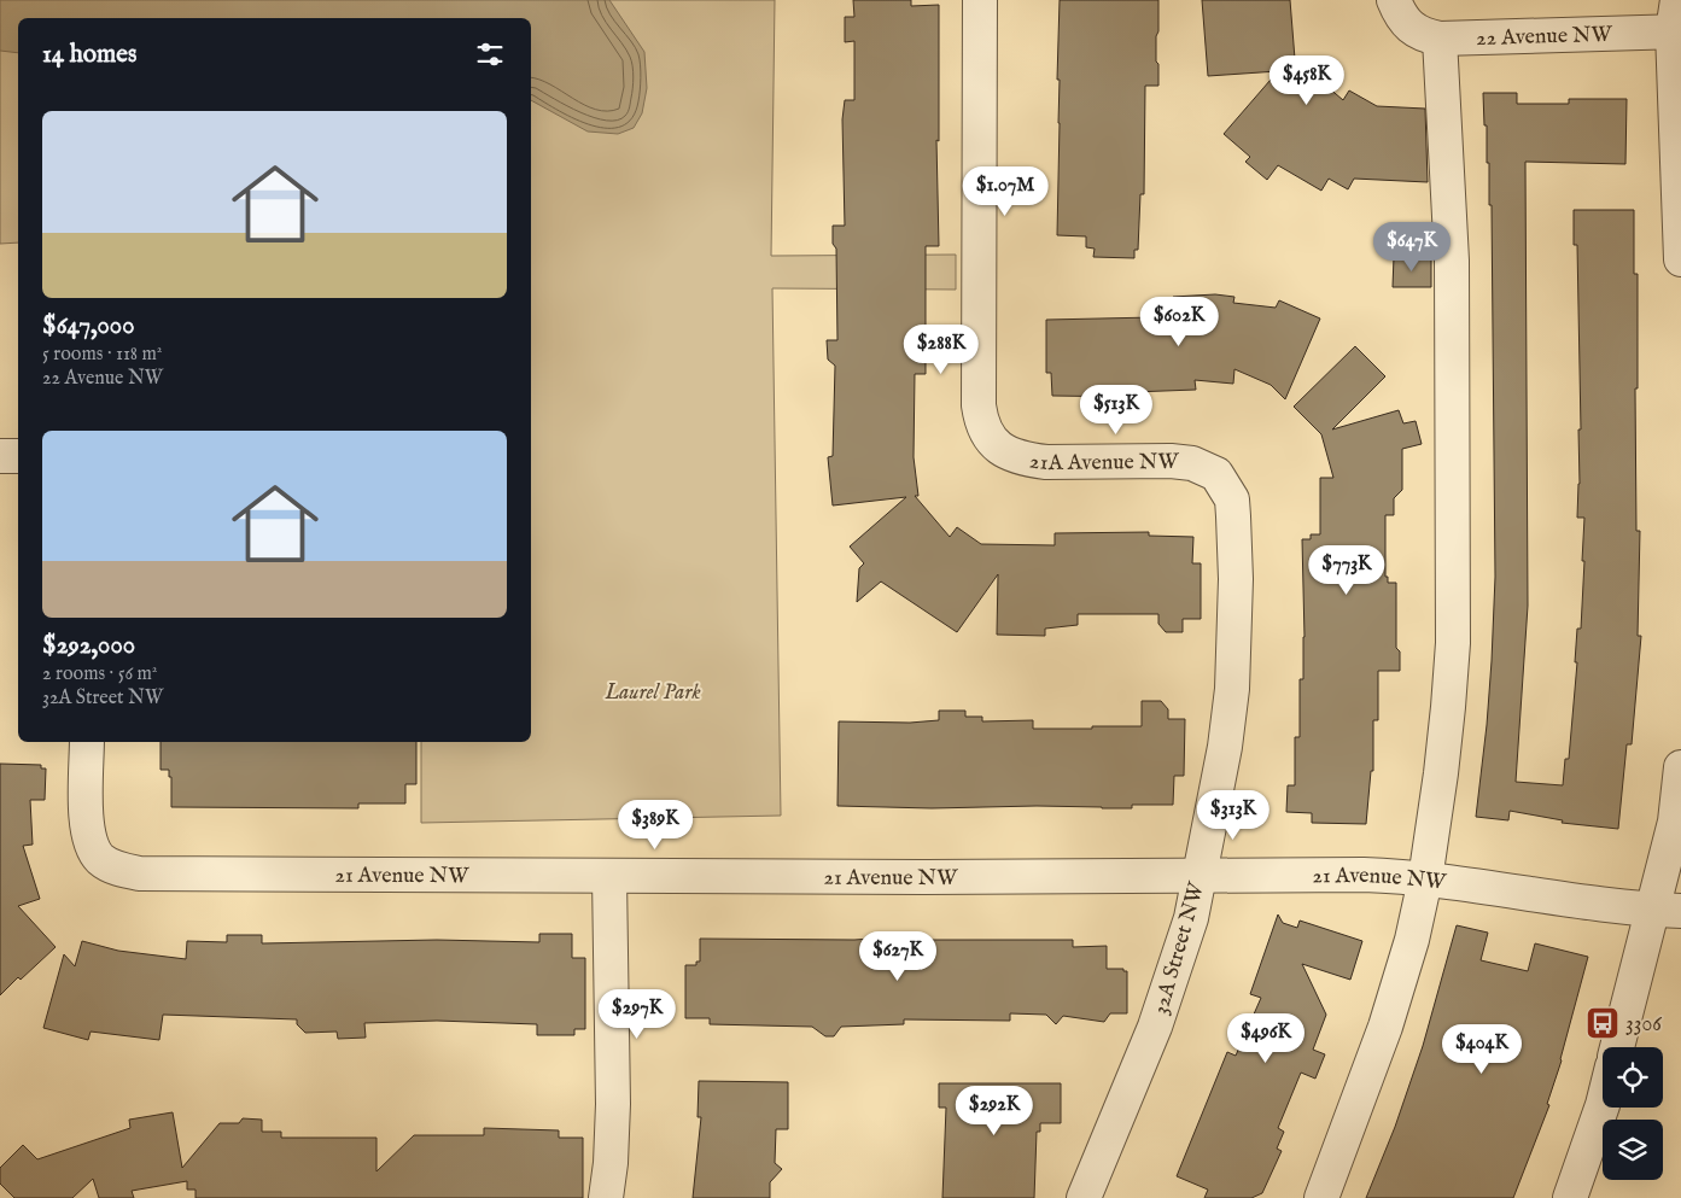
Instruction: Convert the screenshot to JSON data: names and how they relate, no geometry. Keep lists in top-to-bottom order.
{
  "streets": {
    "street": [
      "22 Avenue NW",
      "21A Avenue NW",
      "21 Avenue NW",
      "32A Street NW"
    ]
  },
  "crossings": [
    ["21A Avenue NW", "32A Street NW"],
    ["21 Avenue NW", "32A Street NW"]
  ],
  "parks": ["Laurel Park"],
  "places": {
    "bus stop": ["3306"]
  },
  "page": {
    "heading": "14 homes",
    "price": [
      "$458K",
      "$1.07M",
      "$647K",
      "$602K",
      "$288K",
      "$513K",
      "$773K",
      "$313K",
      "$389K",
      "$627K",
      "$297K",
      "$496K",
      "$404K",
      "$292K"
    ],
    "list": [
      {
        "name": "$647,000",
        "note": "5 rooms · 118 m² · 22 Avenue NW"
      },
      {
        "name": "$292,000",
        "note": "2 rooms · 56 m² · 32A Street NW"
      }
    ]
  }
}
